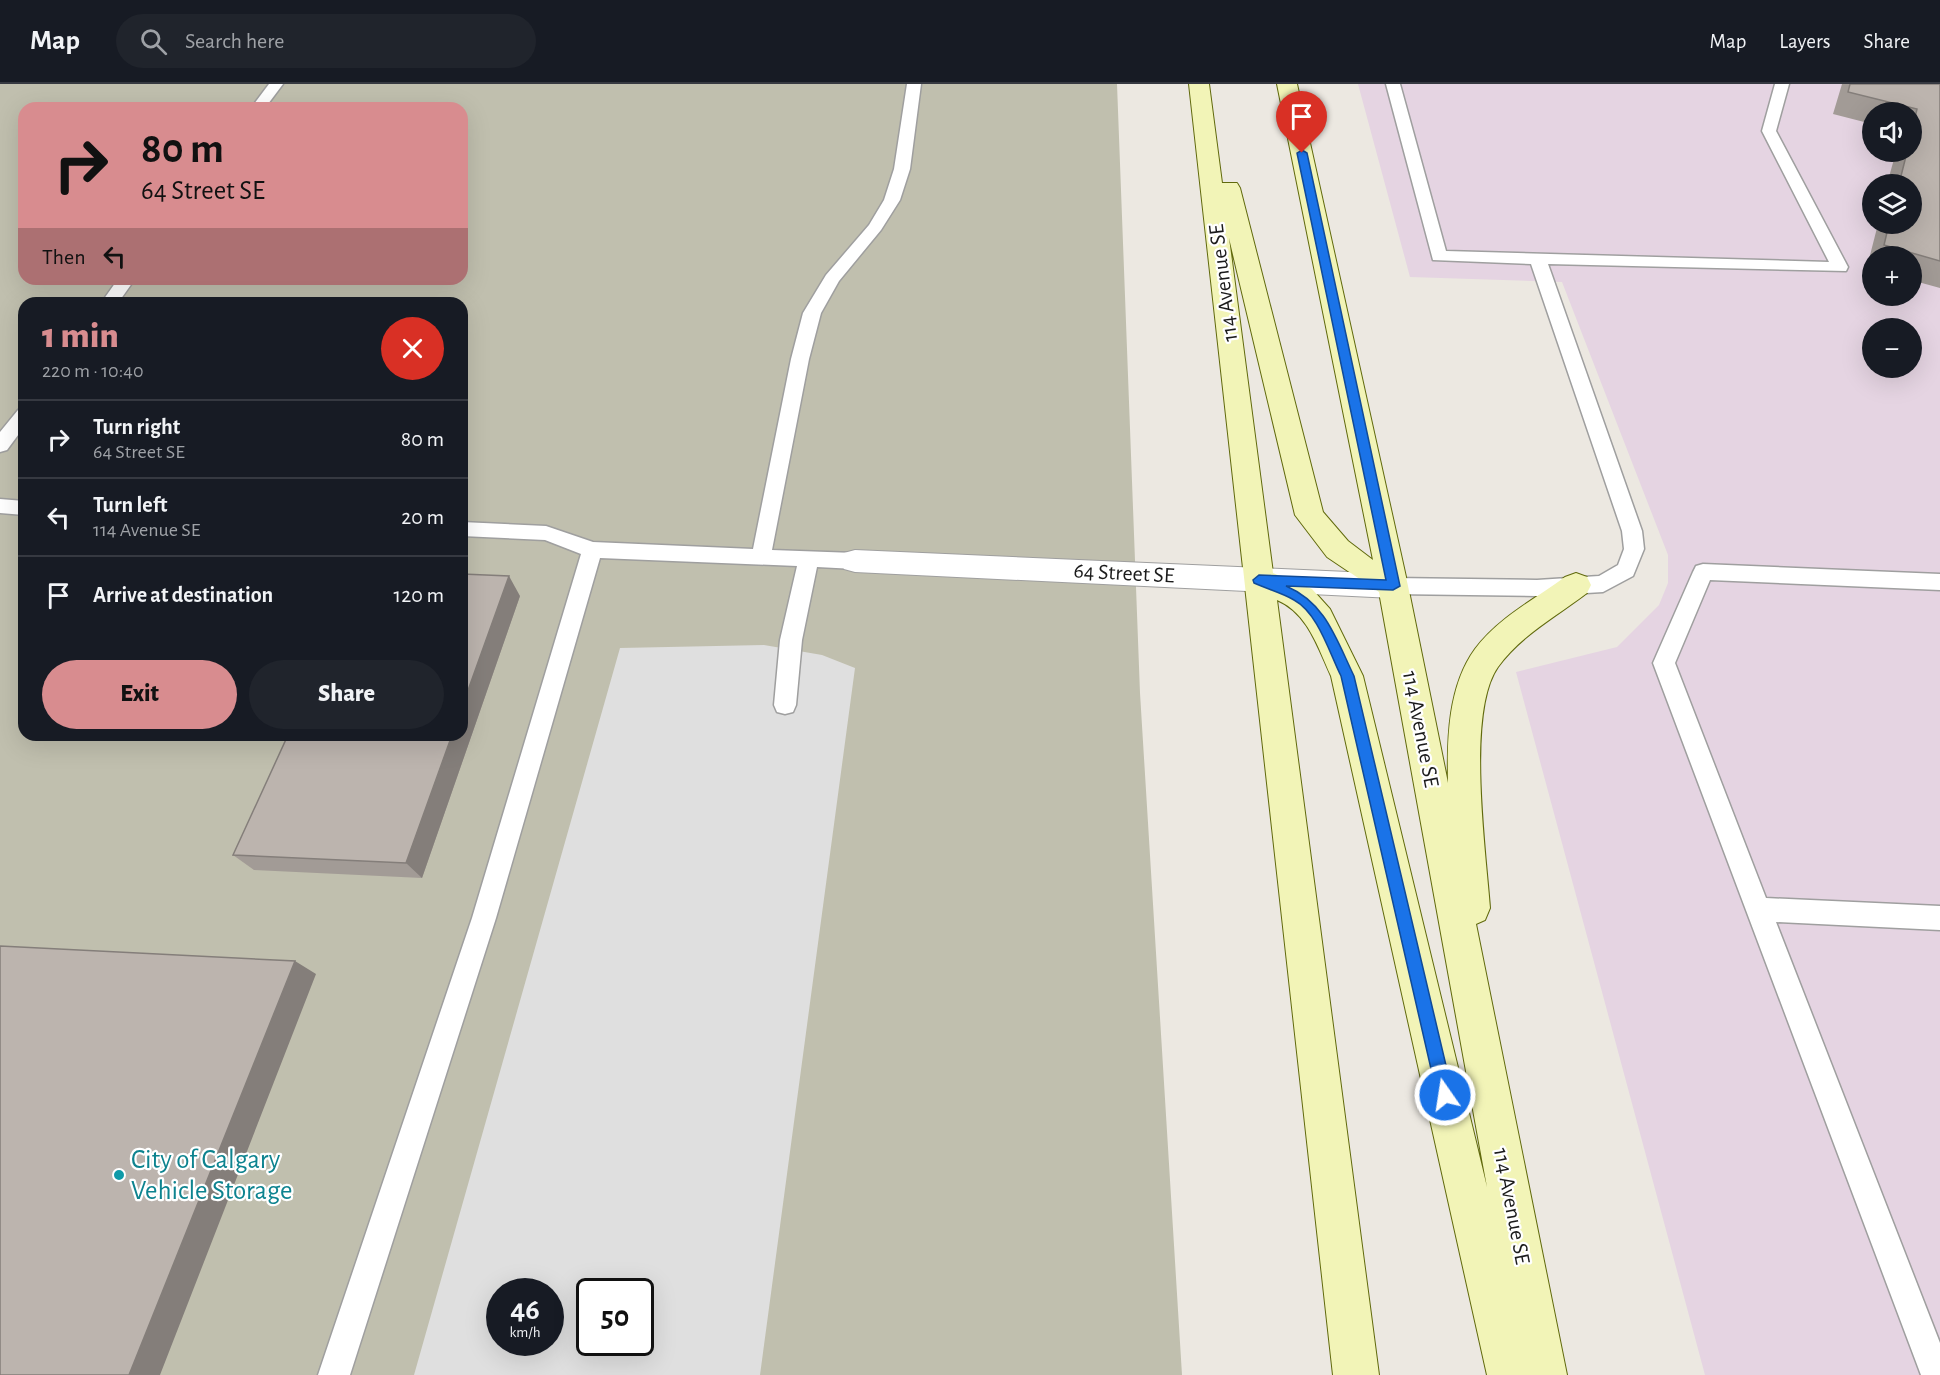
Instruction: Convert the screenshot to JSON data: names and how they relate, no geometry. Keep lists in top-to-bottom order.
{
  "streets": {
    "main road": ["114 Avenue SE"],
    "street": ["64 Street SE"]
  },
  "crossings": [
    ["114 Avenue SE", "64 Street SE"]
  ],
  "places": ["City of Calgary Vehicle Storage"],
  "page": {
    "header": "Map",
    "search": "Search here",
    "nav": ["Map", "Layers", "Share"],
    "map_buttons": ["+", "−"],
    "turn": ["80 m", "64 Street SE"],
    "then": "Then",
    "heading": ["1 min", "220 m · 10:40"],
    "list": [
      {
        "name": "Turn right",
        "note": "64 Street SE",
        "value": "80 m"
      },
      {
        "name": "Turn left",
        "note": "114 Avenue SE",
        "value": "20 m"
      },
      {
        "name": "Arrive at destination",
        "value": "120 m"
      }
    ],
    "buttons": ["Exit", "Share"],
    "speed": "46 km/h",
    "limit": "50"
  }
}
